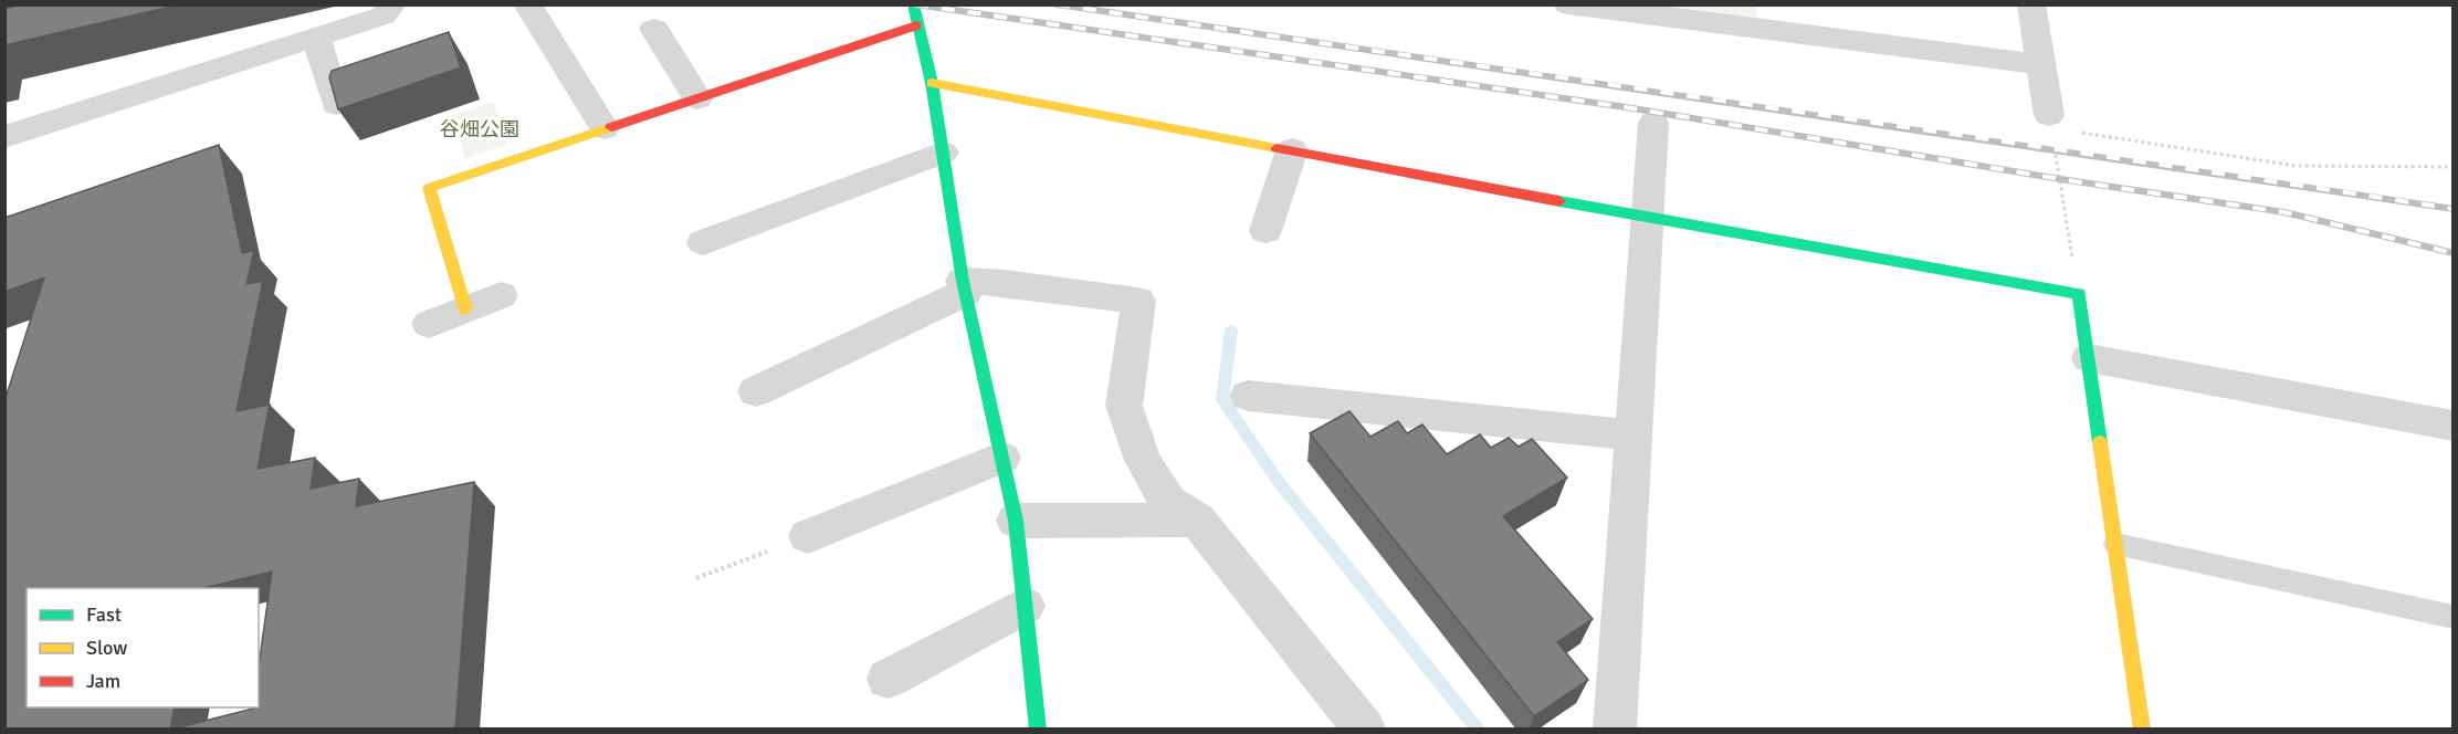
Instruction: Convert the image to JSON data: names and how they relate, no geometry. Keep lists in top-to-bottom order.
{
  "parks": ["谷畑公園"],
  "legend": ["Fast", "Slow", "Jam"]
}
